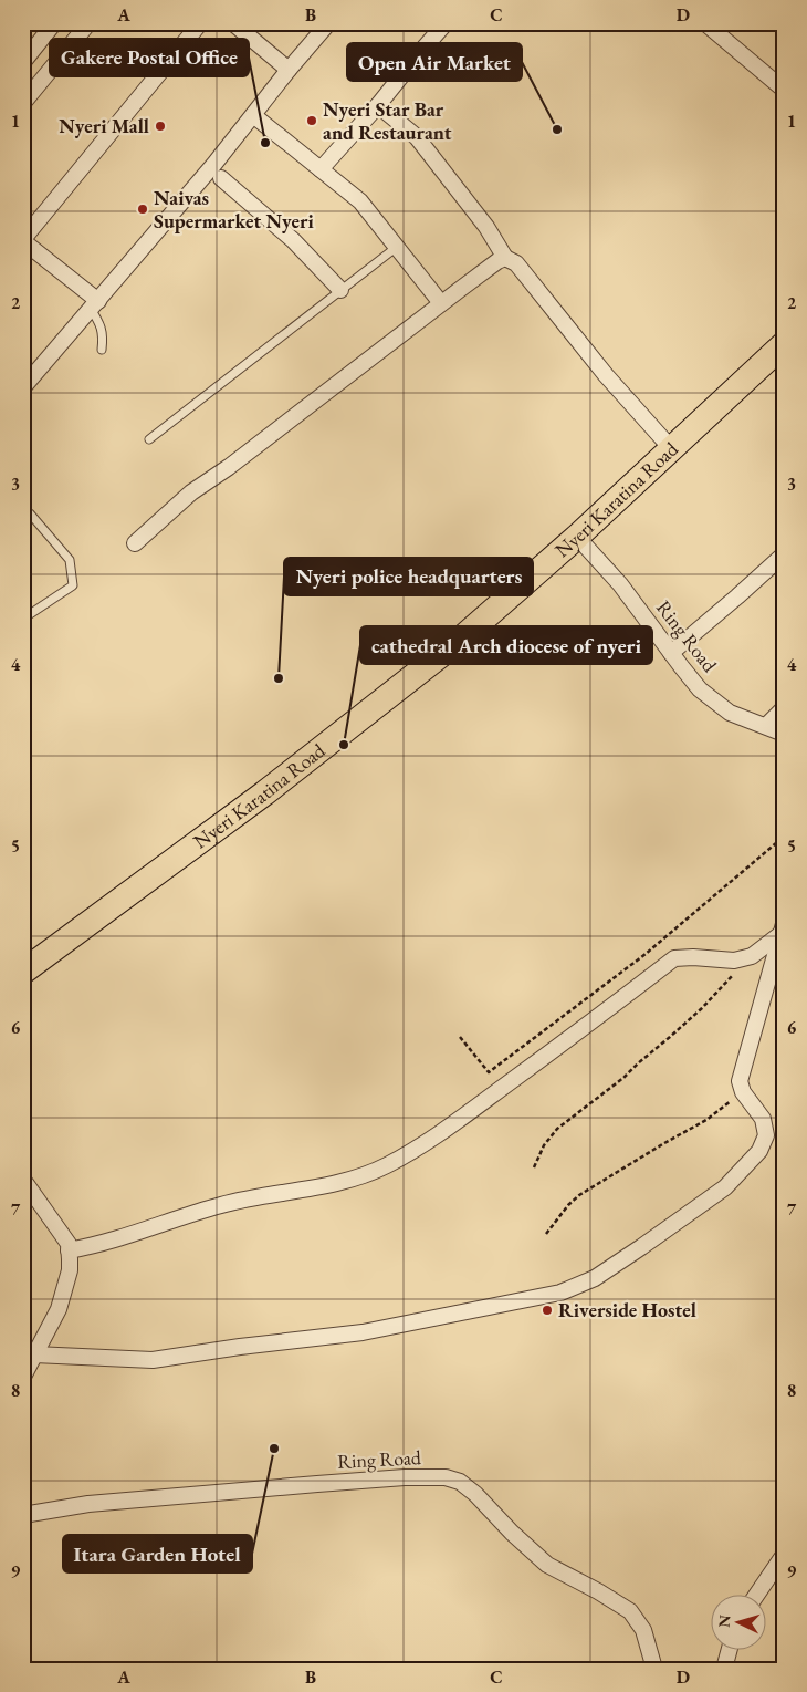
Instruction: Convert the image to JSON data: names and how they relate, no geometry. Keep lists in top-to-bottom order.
{
  "streets": {
    "highway": ["Nyeri Karatina Road"],
    "street": ["Ring Road"]
  },
  "crossings": [
    ["Nyeri Karatina Road", "Ring Road"]
  ],
  "places": [
    "Nyeri Star Bar and Restaurant",
    "Nyeri Mall",
    "Open Air Market",
    "Gakere Postal Office",
    "Naivas Supermarket Nyeri",
    "Nyeri police headquarters",
    "cathedral Arch diocese of nyeri",
    "Riverside Hostel",
    "Itara Garden Hotel"
  ],
  "north": "left",
  "grid": {
    "columns": [
      "A",
      "B",
      "C",
      "D"
    ],
    "rows": [
      "1",
      "2",
      "3",
      "4",
      "5",
      "6",
      "7",
      "8",
      "9"
    ]
  }
}
